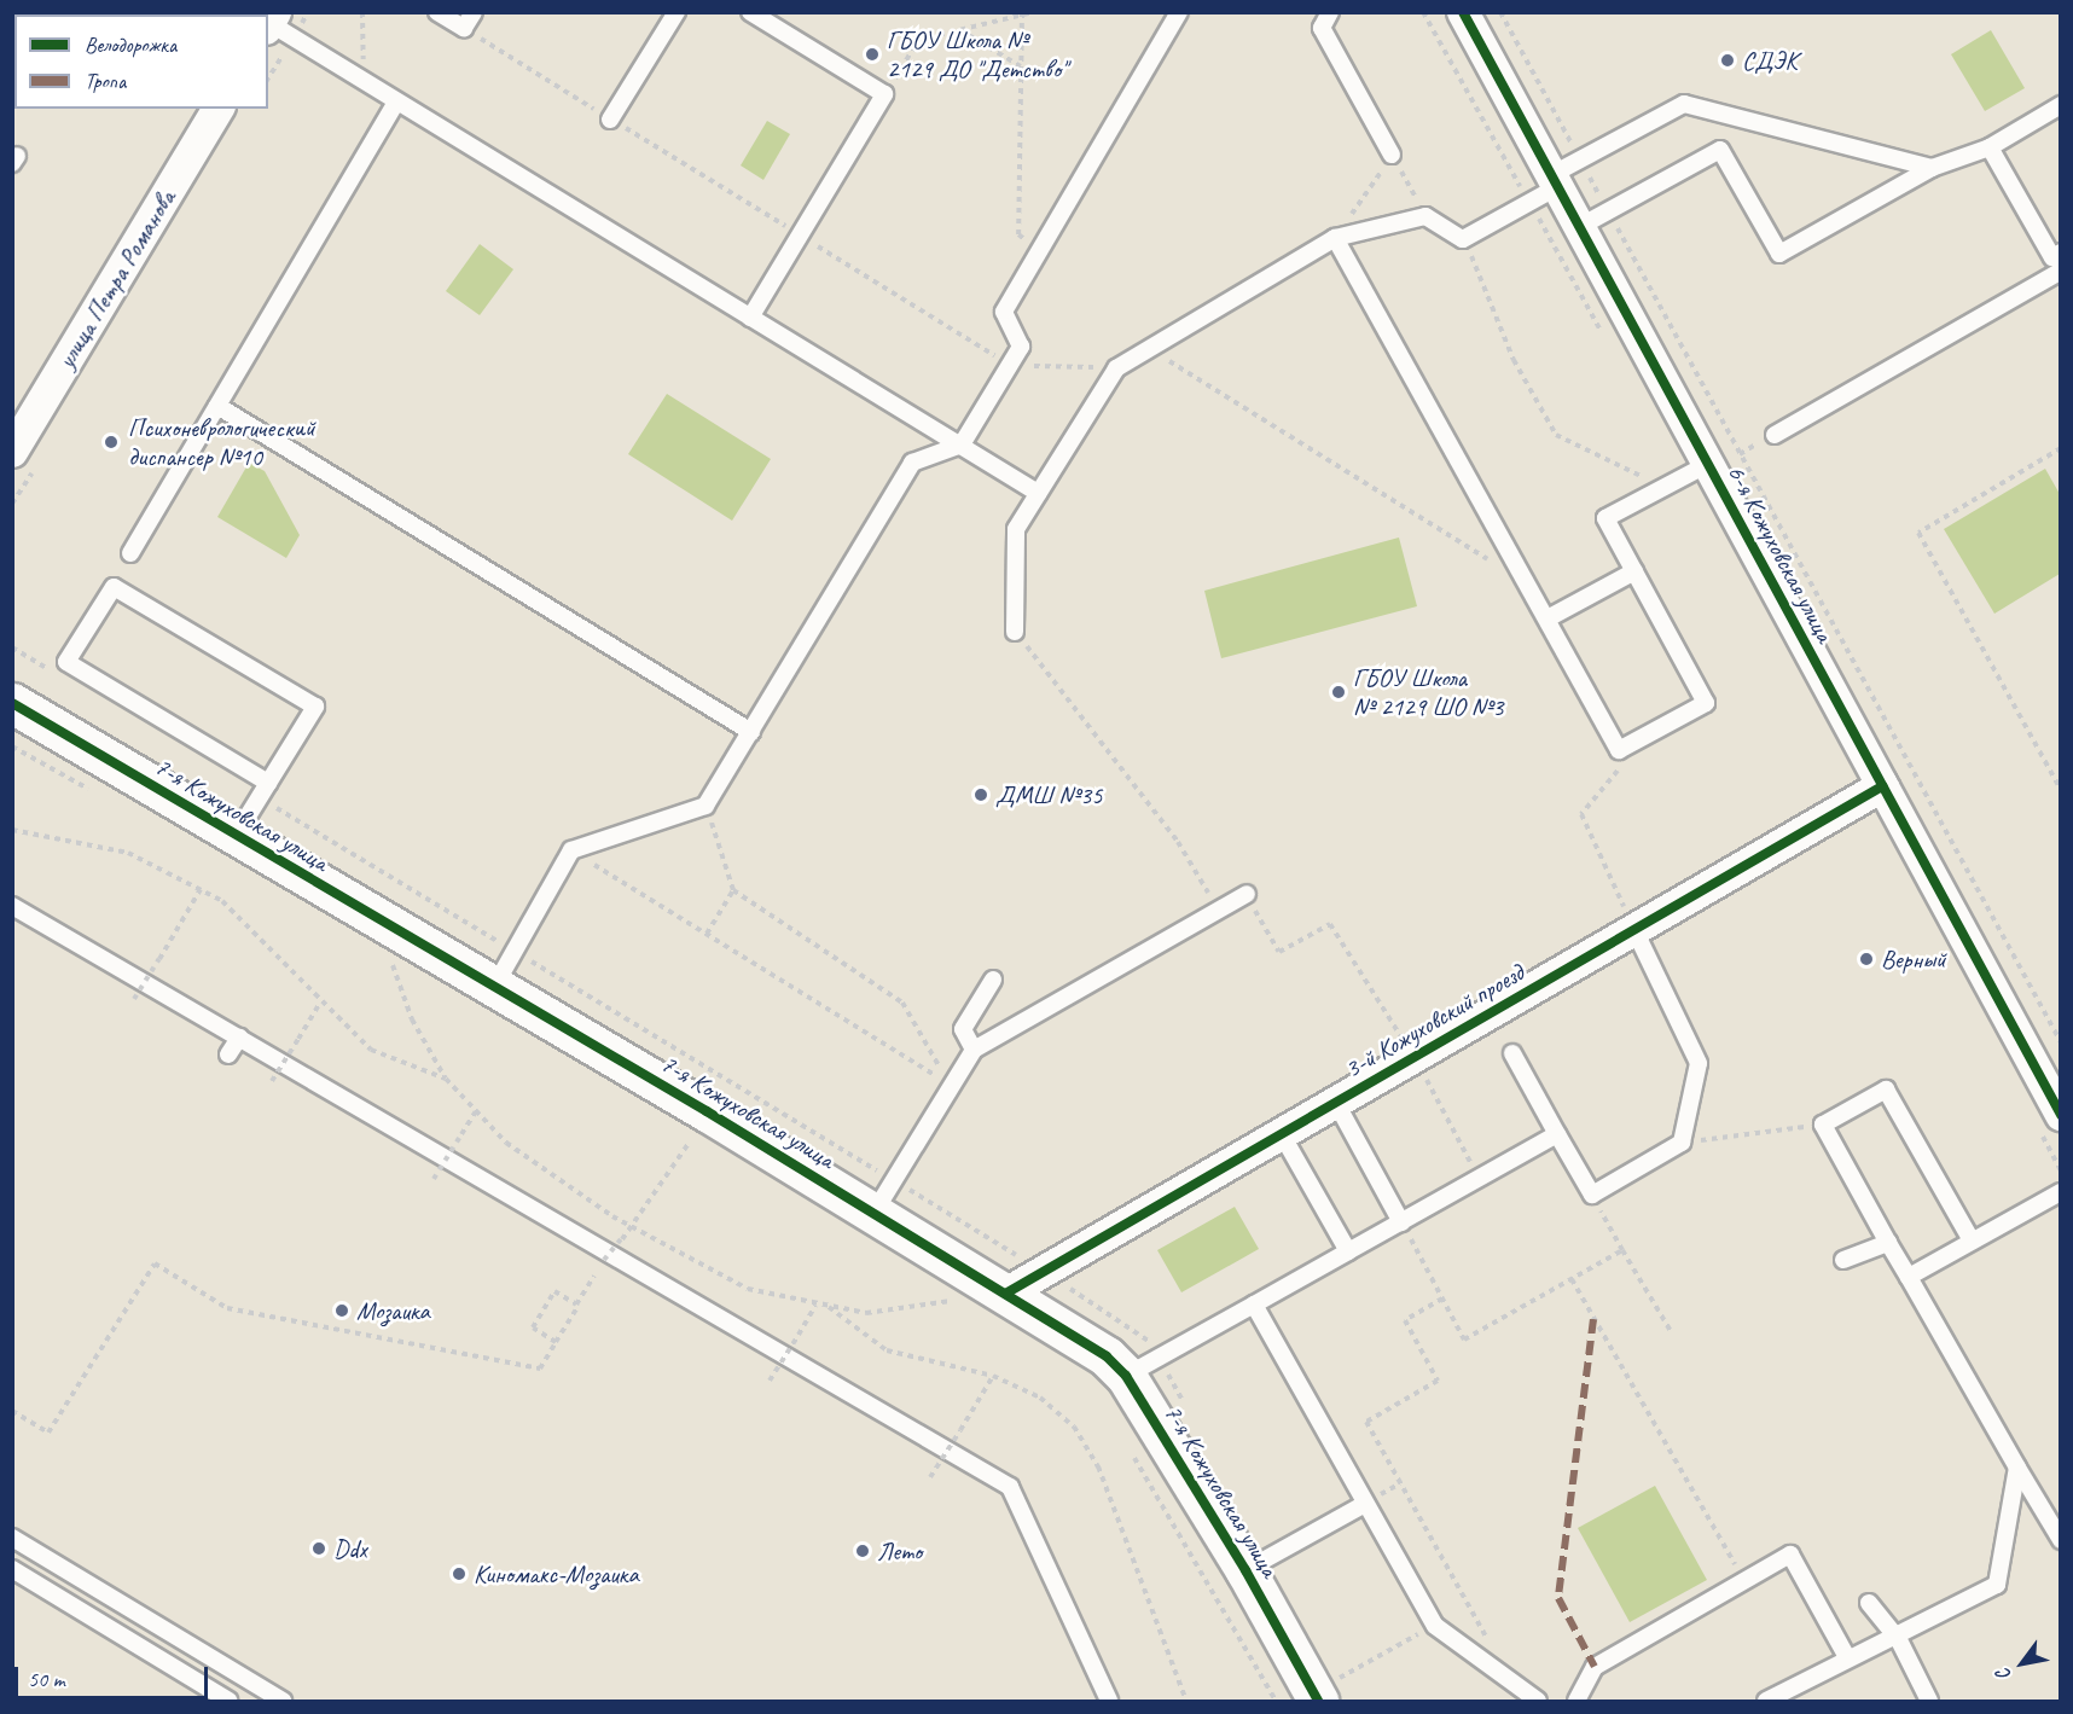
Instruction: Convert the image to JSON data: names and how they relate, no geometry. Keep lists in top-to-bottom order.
{
  "streets": {
    "street": [
      "улица Петра Романова",
      "6-я Кожуховская улица",
      "7-я Кожуховская улица",
      "3-й Кожуховский проезд"
    ]
  },
  "crossings": [
    ["6-я Кожуховская улица", "3-й Кожуховский проезд"],
    ["7-я Кожуховская улица", "3-й Кожуховский проезд"]
  ],
  "places": [
    "ГБОУ Школа № 2129 ДО \"Детство\"",
    "СДЭК",
    "Психоневрологический диспансер №10",
    "ГБОУ Школа № 2129 ШО №3",
    "ДМШ №35",
    "Верный",
    "Мозаика",
    "Ddx",
    "Лето",
    "Киномакс-Мозаика"
  ],
  "legend": ["Велодорожка", "Тропа"],
  "scale_bar": "50 m",
  "north": "bottom left"
}
